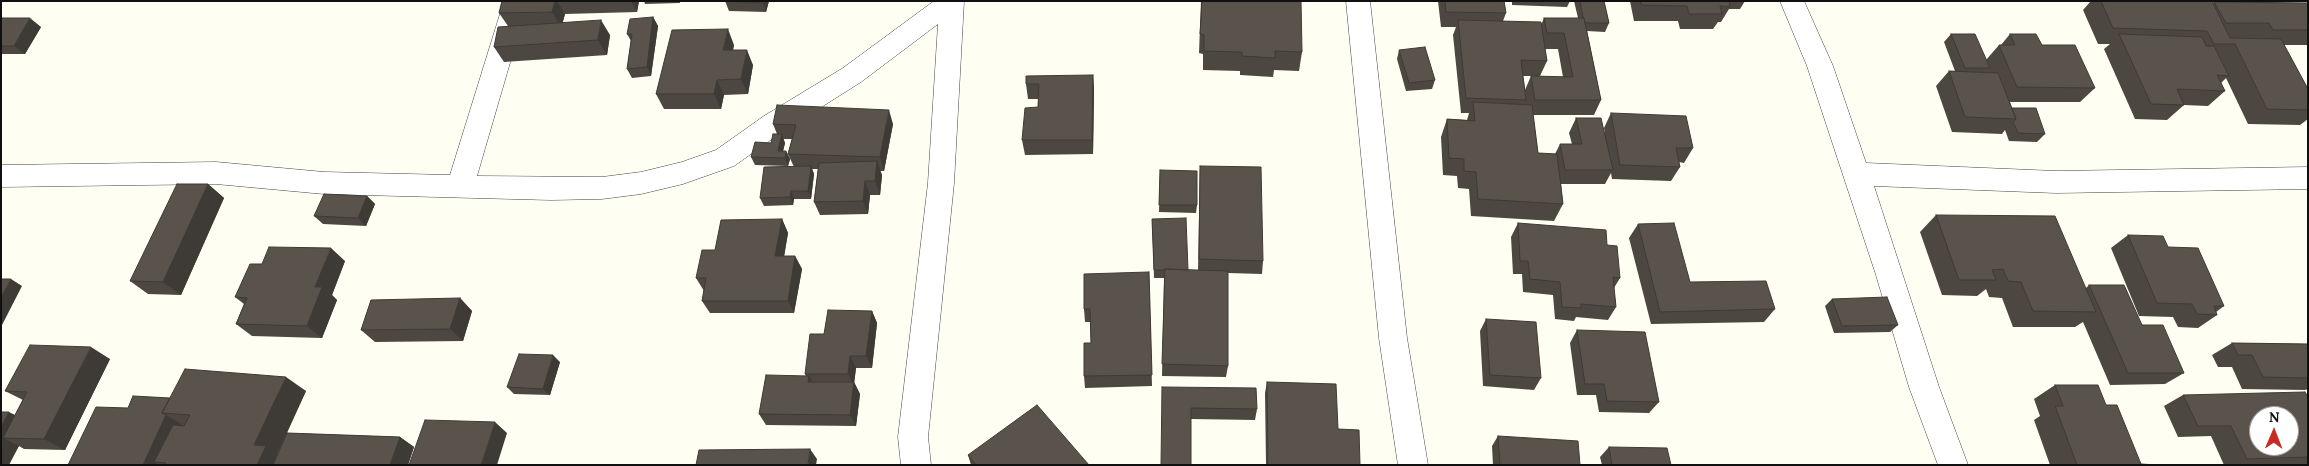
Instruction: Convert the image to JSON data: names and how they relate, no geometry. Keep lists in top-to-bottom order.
{
  "north": "top"
}
